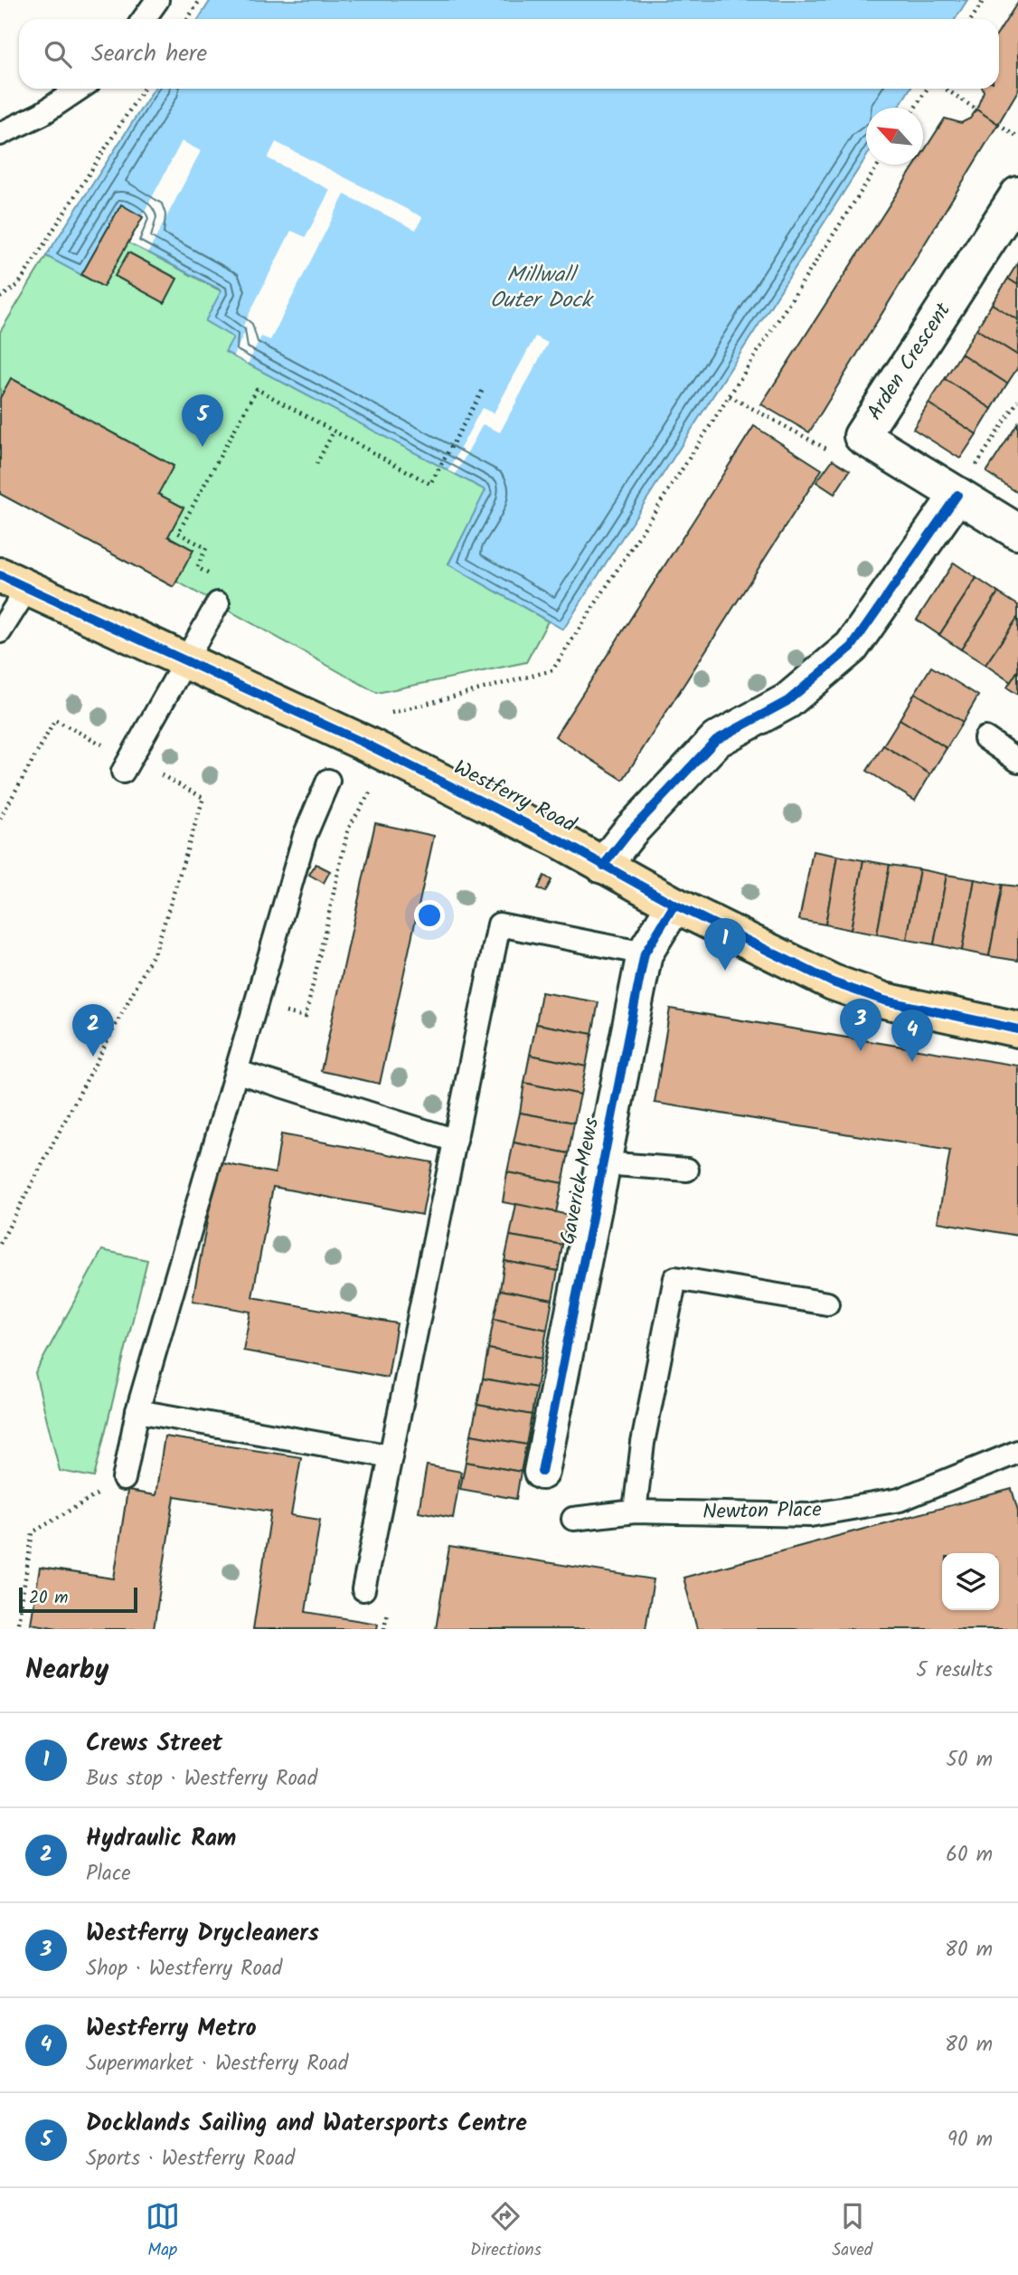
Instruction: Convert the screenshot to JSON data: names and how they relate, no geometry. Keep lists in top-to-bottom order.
{
  "streets": {
    "main road": ["Westferry Road"],
    "street": ["Arden Crescent", "Gaverick Mews"],
    "lane": ["Newton Place"]
  },
  "crossings": [
    ["Westferry Road", "Gaverick Mews"]
  ],
  "water": ["Millwall Outer Dock"],
  "scale_bar": "20 m",
  "north": "top left",
  "page": {
    "search": "Search here",
    "pins": [
      "5",
      "1",
      "3",
      "2",
      "4"
    ],
    "scale": "20 m",
    "heading": ["Nearby", "5 results"],
    "list": [
      {
        "mark": "1",
        "name": "Crews Street",
        "note": "Bus stop · Westferry Road",
        "value": "50 m"
      },
      {
        "mark": "2",
        "name": "Hydraulic Ram",
        "note": "Place",
        "value": "60 m"
      },
      {
        "mark": "3",
        "name": "Westferry Drycleaners",
        "note": "Shop · Westferry Road",
        "value": "80 m"
      },
      {
        "mark": "4",
        "name": "Westferry Metro",
        "note": "Supermarket · Westferry Road",
        "value": "80 m"
      },
      {
        "mark": "5",
        "name": "Docklands Sailing and Watersports Centre",
        "note": "Sports · Westferry Road",
        "value": "90 m"
      }
    ],
    "nav": ["Map", "Directions", "Saved"]
  }
}
